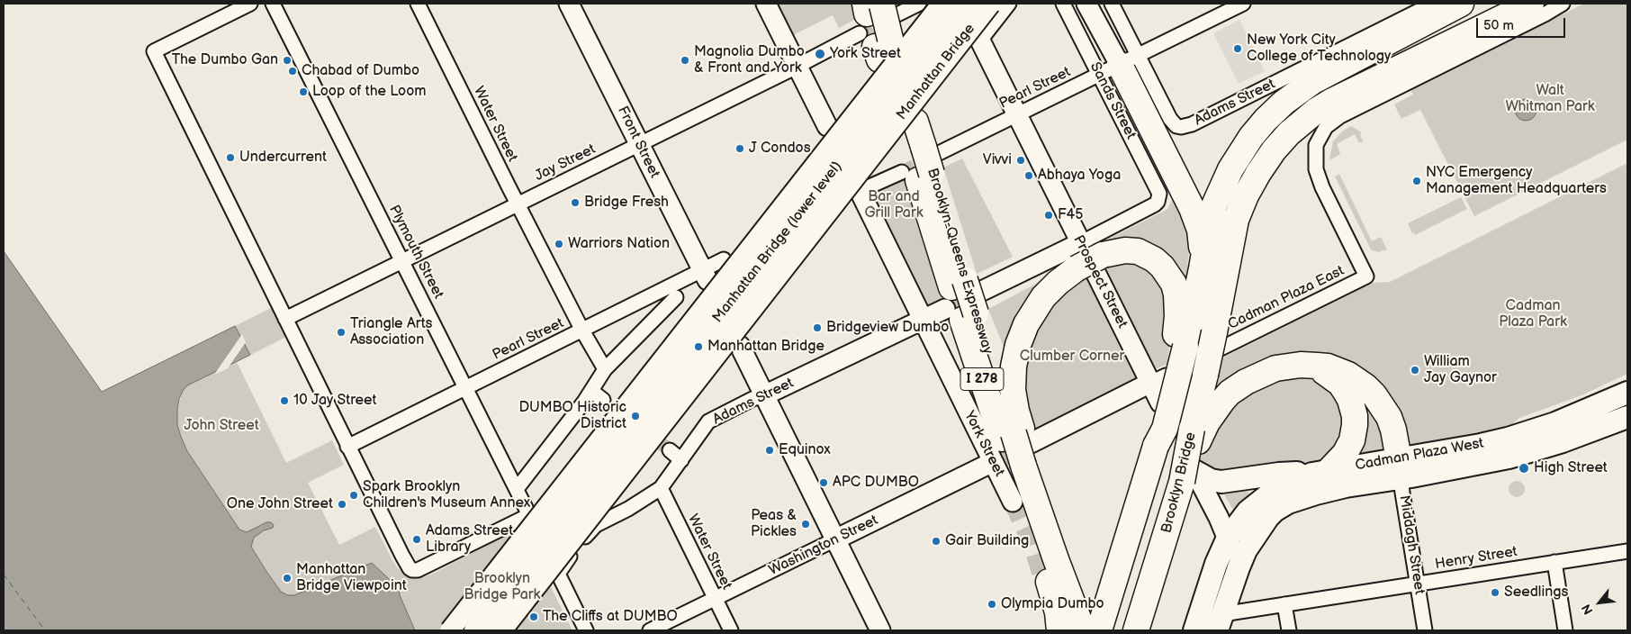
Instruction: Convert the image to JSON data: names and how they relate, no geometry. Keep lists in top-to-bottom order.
{
  "streets": {
    "highway": ["Brooklyn-Queens Expressway", "I 278", "Brooklyn Bridge"],
    "main road": ["Manhattan Bridge", "Manhattan Bridge (lower level)", "Cadman Plaza West"],
    "street": [
      "Pearl Street",
      "Sands Street",
      "Adams Street",
      "Water Street",
      "Front Street",
      "Jay Street",
      "Plymouth Street",
      "Prospect Street",
      "Cadman Plaza East",
      "York Street",
      "Middagh Street",
      "Washington Street",
      "Henry Street"
    ]
  },
  "crossings": [
    ["Pearl Street", "Sands Street"],
    ["Pearl Street", "Water Street"],
    ["Pearl Street", "Front Street"],
    ["Pearl Street", "Plymouth Street"],
    ["Pearl Street", "Brooklyn-Queens Expressway"],
    ["Pearl Street", "Prospect Street"],
    ["Pearl Street", "York Street"],
    ["Sands Street", "Adams Street"],
    ["Adams Street", "Water Street"],
    ["Adams Street", "Brooklyn-Queens Expressway"],
    ["Adams Street", "Prospect Street"],
    ["Adams Street", "York Street"],
    ["Water Street", "Jay Street"],
    ["Water Street", "Washington Street"],
    ["Front Street", "Jay Street"],
    ["Jay Street", "Plymouth Street"],
    ["Brooklyn-Queens Expressway", "York Street"],
    ["Brooklyn-Queens Expressway", "Washington Street"],
    ["Prospect Street", "Washington Street"],
    ["Cadman Plaza East", "Brooklyn Bridge"],
    ["York Street", "Washington Street"],
    ["Cadman Plaza West", "Middagh Street"],
    ["Cadman Plaza West", "Henry Street"],
    ["Middagh Street", "Henry Street"]
  ],
  "parks": [
    "Walt Whitman Park",
    "Bar and Grill Park",
    "Cadman Plaza Park",
    "Clumber Corner",
    "John Street",
    "Brooklyn Bridge Park"
  ],
  "places": [
    "New York City College of Technology",
    "York Street",
    "The Dumbo Gan",
    "Magnolia Dumbo & Front and York",
    "Chabad of Dumbo",
    "Loop of the Loom",
    "J Condos",
    "Undercurrent",
    "Vivvi",
    "Abhaya Yoga",
    "NYC Emergency Management Headquarters",
    "Bridge Fresh",
    "F45",
    "Warriors Nation",
    "Bridgeview Dumbo",
    "Triangle Arts Association",
    "Manhattan Bridge",
    "William Jay Gaynor",
    "10 Jay Street",
    "DUMBO Historic District",
    "Equinox",
    "High Street",
    "APC DUMBO",
    "Spark Brooklyn Children's Museum Annex",
    "One John Street",
    "Peas & Pickles",
    "Adams Street Library",
    "Gair Building",
    "Manhattan Bridge Viewpoint",
    "Seedlings",
    "Olympia Dumbo",
    "The Cliffs at DUMBO"
  ],
  "scale_bar": "50 m",
  "north": "bottom left"
}
